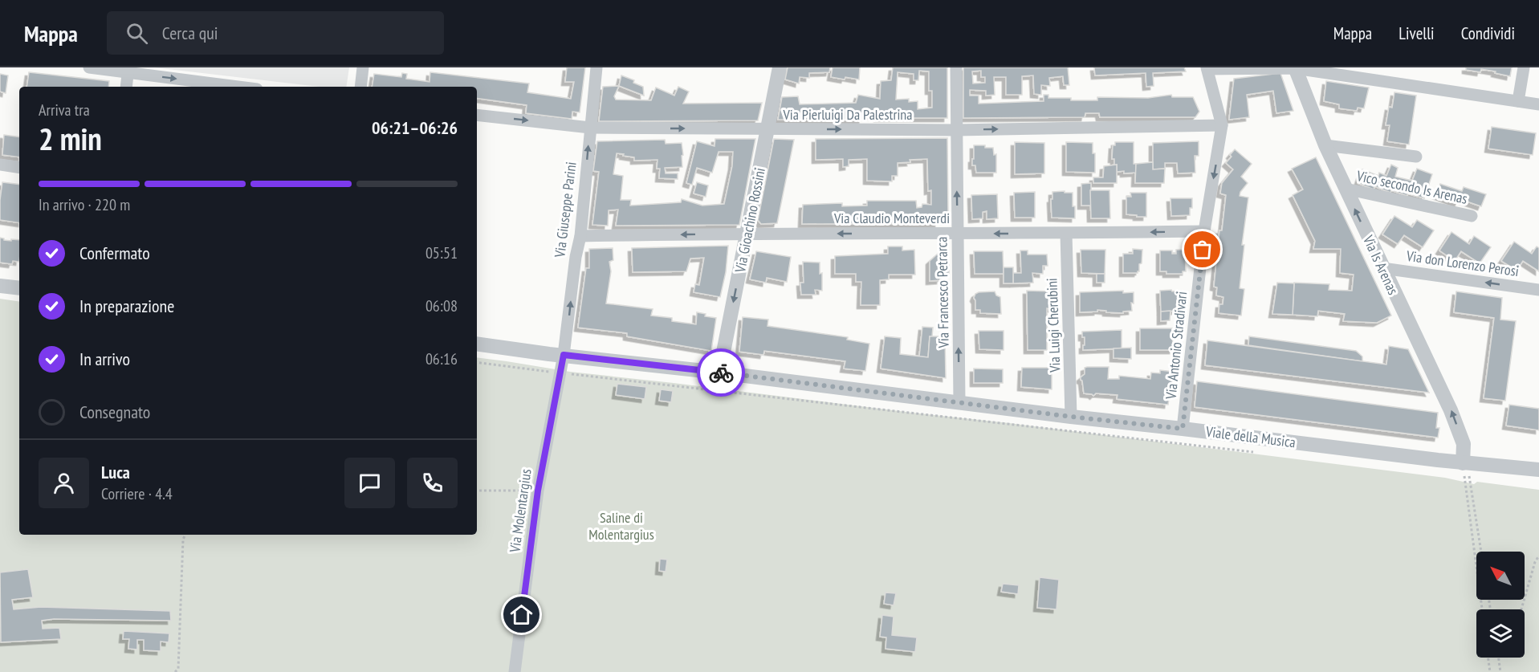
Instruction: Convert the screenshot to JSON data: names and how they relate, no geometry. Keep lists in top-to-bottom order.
{
  "streets": {
    "street": [
      "Via Pierluigi Da Palestrina",
      "Vico secondo Is Arenas",
      "Via Giuseppe Parini",
      "Via Claudio Monteverdi",
      "Via Gioachino Rossini",
      "Via don Lorenzo Perosi",
      "Via Is Arenas",
      "Via Francesco Petrarca",
      "Via Luigi Cherubini",
      "Via Antonio Stradivari",
      "Viale della Musica",
      "Via Molentargius"
    ]
  },
  "crossings": [
    ["Via Pierluigi Da Palestrina", "Via Giuseppe Parini"],
    ["Via Pierluigi Da Palestrina", "Via Gioachino Rossini"],
    ["Via Pierluigi Da Palestrina", "Via Francesco Petrarca"],
    ["Via Pierluigi Da Palestrina", "Via Antonio Stradivari"],
    ["Vico secondo Is Arenas", "Via Is Arenas"],
    ["Via Giuseppe Parini", "Via Claudio Monteverdi"],
    ["Via Giuseppe Parini", "Viale della Musica"],
    ["Via Giuseppe Parini", "Via Molentargius"],
    ["Via Claudio Monteverdi", "Via Gioachino Rossini"],
    ["Via Claudio Monteverdi", "Via Francesco Petrarca"],
    ["Via Claudio Monteverdi", "Via Luigi Cherubini"],
    ["Via Claudio Monteverdi", "Via Antonio Stradivari"],
    ["Via Gioachino Rossini", "Viale della Musica"],
    ["Via don Lorenzo Perosi", "Via Is Arenas"],
    ["Via Is Arenas", "Viale della Musica"],
    ["Via Francesco Petrarca", "Viale della Musica"],
    ["Via Luigi Cherubini", "Viale della Musica"],
    ["Via Antonio Stradivari", "Viale della Musica"],
    ["Viale della Musica", "Via Molentargius"]
  ],
  "one_way": [
    "Via Pierluigi Da Palestrina",
    "Via Giuseppe Parini",
    "Via Claudio Monteverdi",
    "Via Gioachino Rossini",
    "Via don Lorenzo Perosi",
    "Via Is Arenas",
    "Via Francesco Petrarca"
  ],
  "parks": ["Saline di Molentargius"],
  "north": "top left",
  "page": {
    "header": "Mappa",
    "search": "Cerca qui",
    "nav": ["Mappa", "Livelli", "Condividi"],
    "heading": ["2 min", "Arriva tra", "06:21–06:26"],
    "panel": ["Luca", "Corriere · 4.4"],
    "bar": "In arrivo · 220 m",
    "list": [
      ["Confermato", "05:51"],
      ["In preparazione", "06:08"],
      ["In arrivo", "06:16"],
      "Consegnato"
    ]
  }
}
